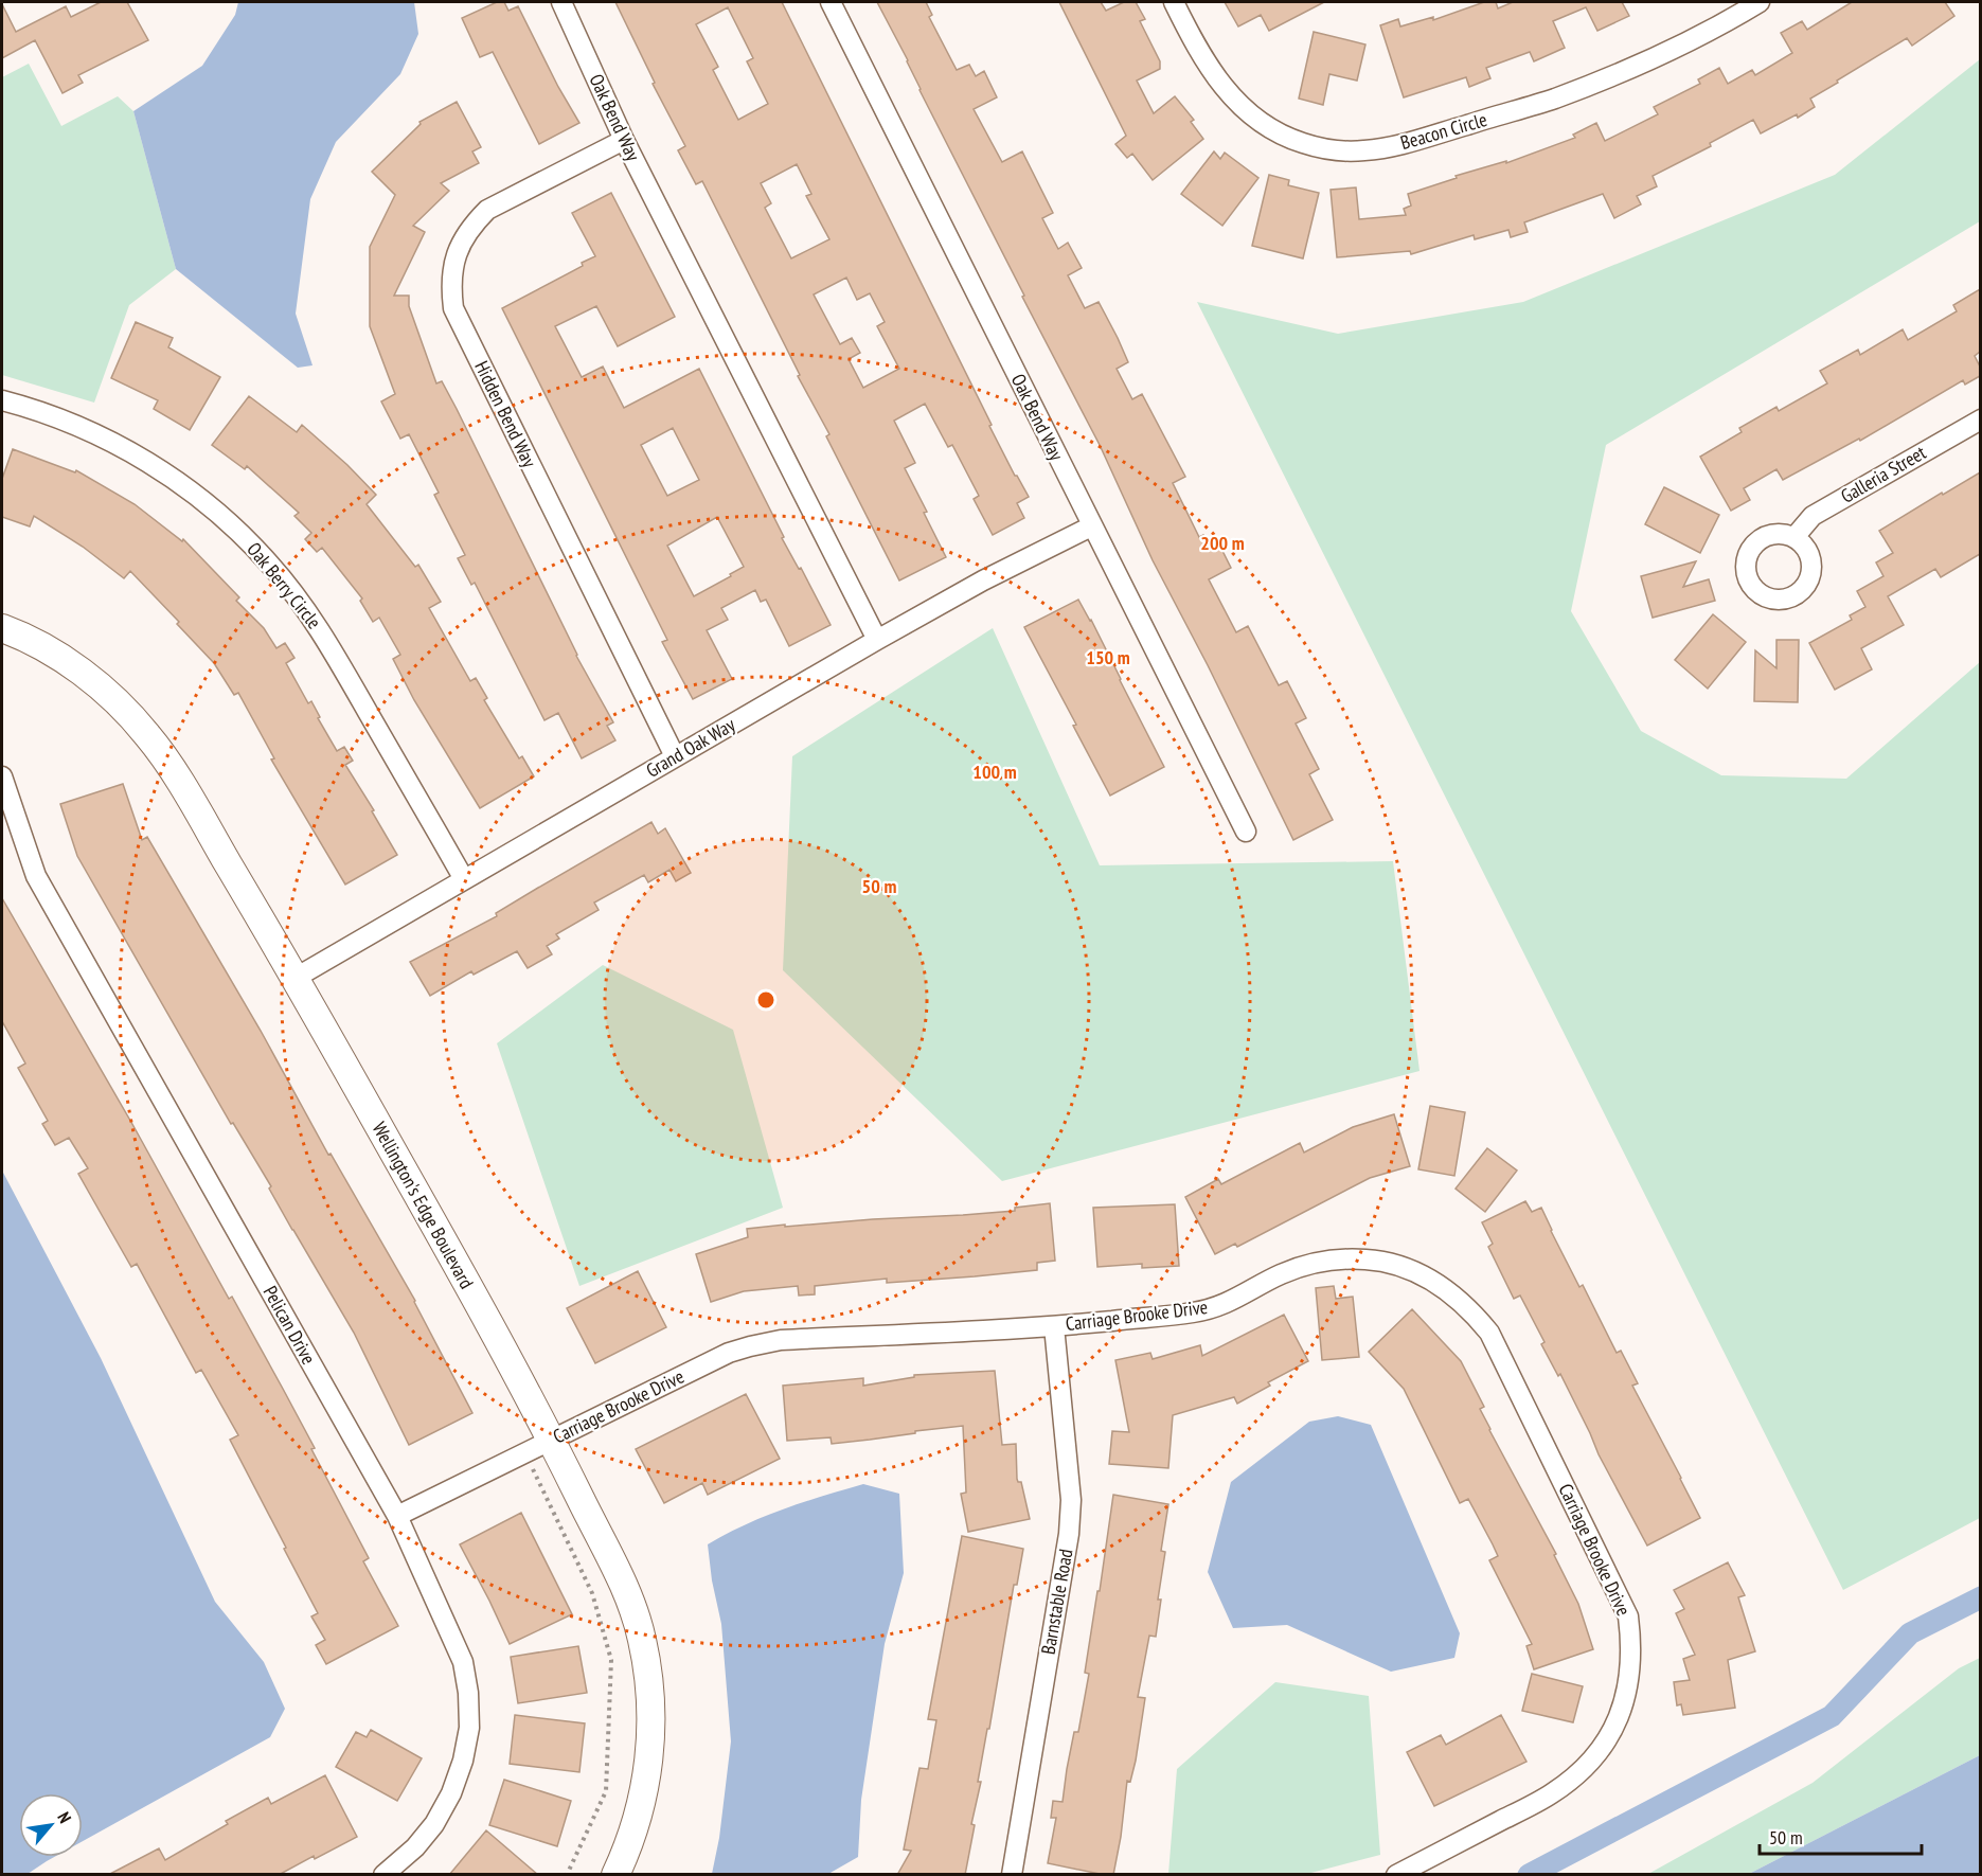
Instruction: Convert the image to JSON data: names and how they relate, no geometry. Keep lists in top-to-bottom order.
{
  "streets": {
    "street": [
      "Oak Bend Way",
      "Beacon Circle",
      "Hidden Bend Way",
      "Galleria Street",
      "Oak Berry Circle",
      "Grand Oak Way",
      "Wellington's Edge Boulevard",
      "Carriage Brooke Drive",
      "Pelican Drive",
      "Barnstable Road"
    ]
  },
  "crossings": [
    ["Oak Bend Way", "Hidden Bend Way"],
    ["Oak Bend Way", "Grand Oak Way"],
    ["Hidden Bend Way", "Grand Oak Way"],
    ["Oak Berry Circle", "Grand Oak Way"],
    ["Grand Oak Way", "Wellington's Edge Boulevard"],
    ["Wellington's Edge Boulevard", "Carriage Brooke Drive"],
    ["Carriage Brooke Drive", "Pelican Drive"],
    ["Carriage Brooke Drive", "Barnstable Road"]
  ],
  "scale_bar": "50 m",
  "north": "top right",
  "rings": [
    "200 m",
    "150 m",
    "100 m",
    "50 m"
  ]
}
